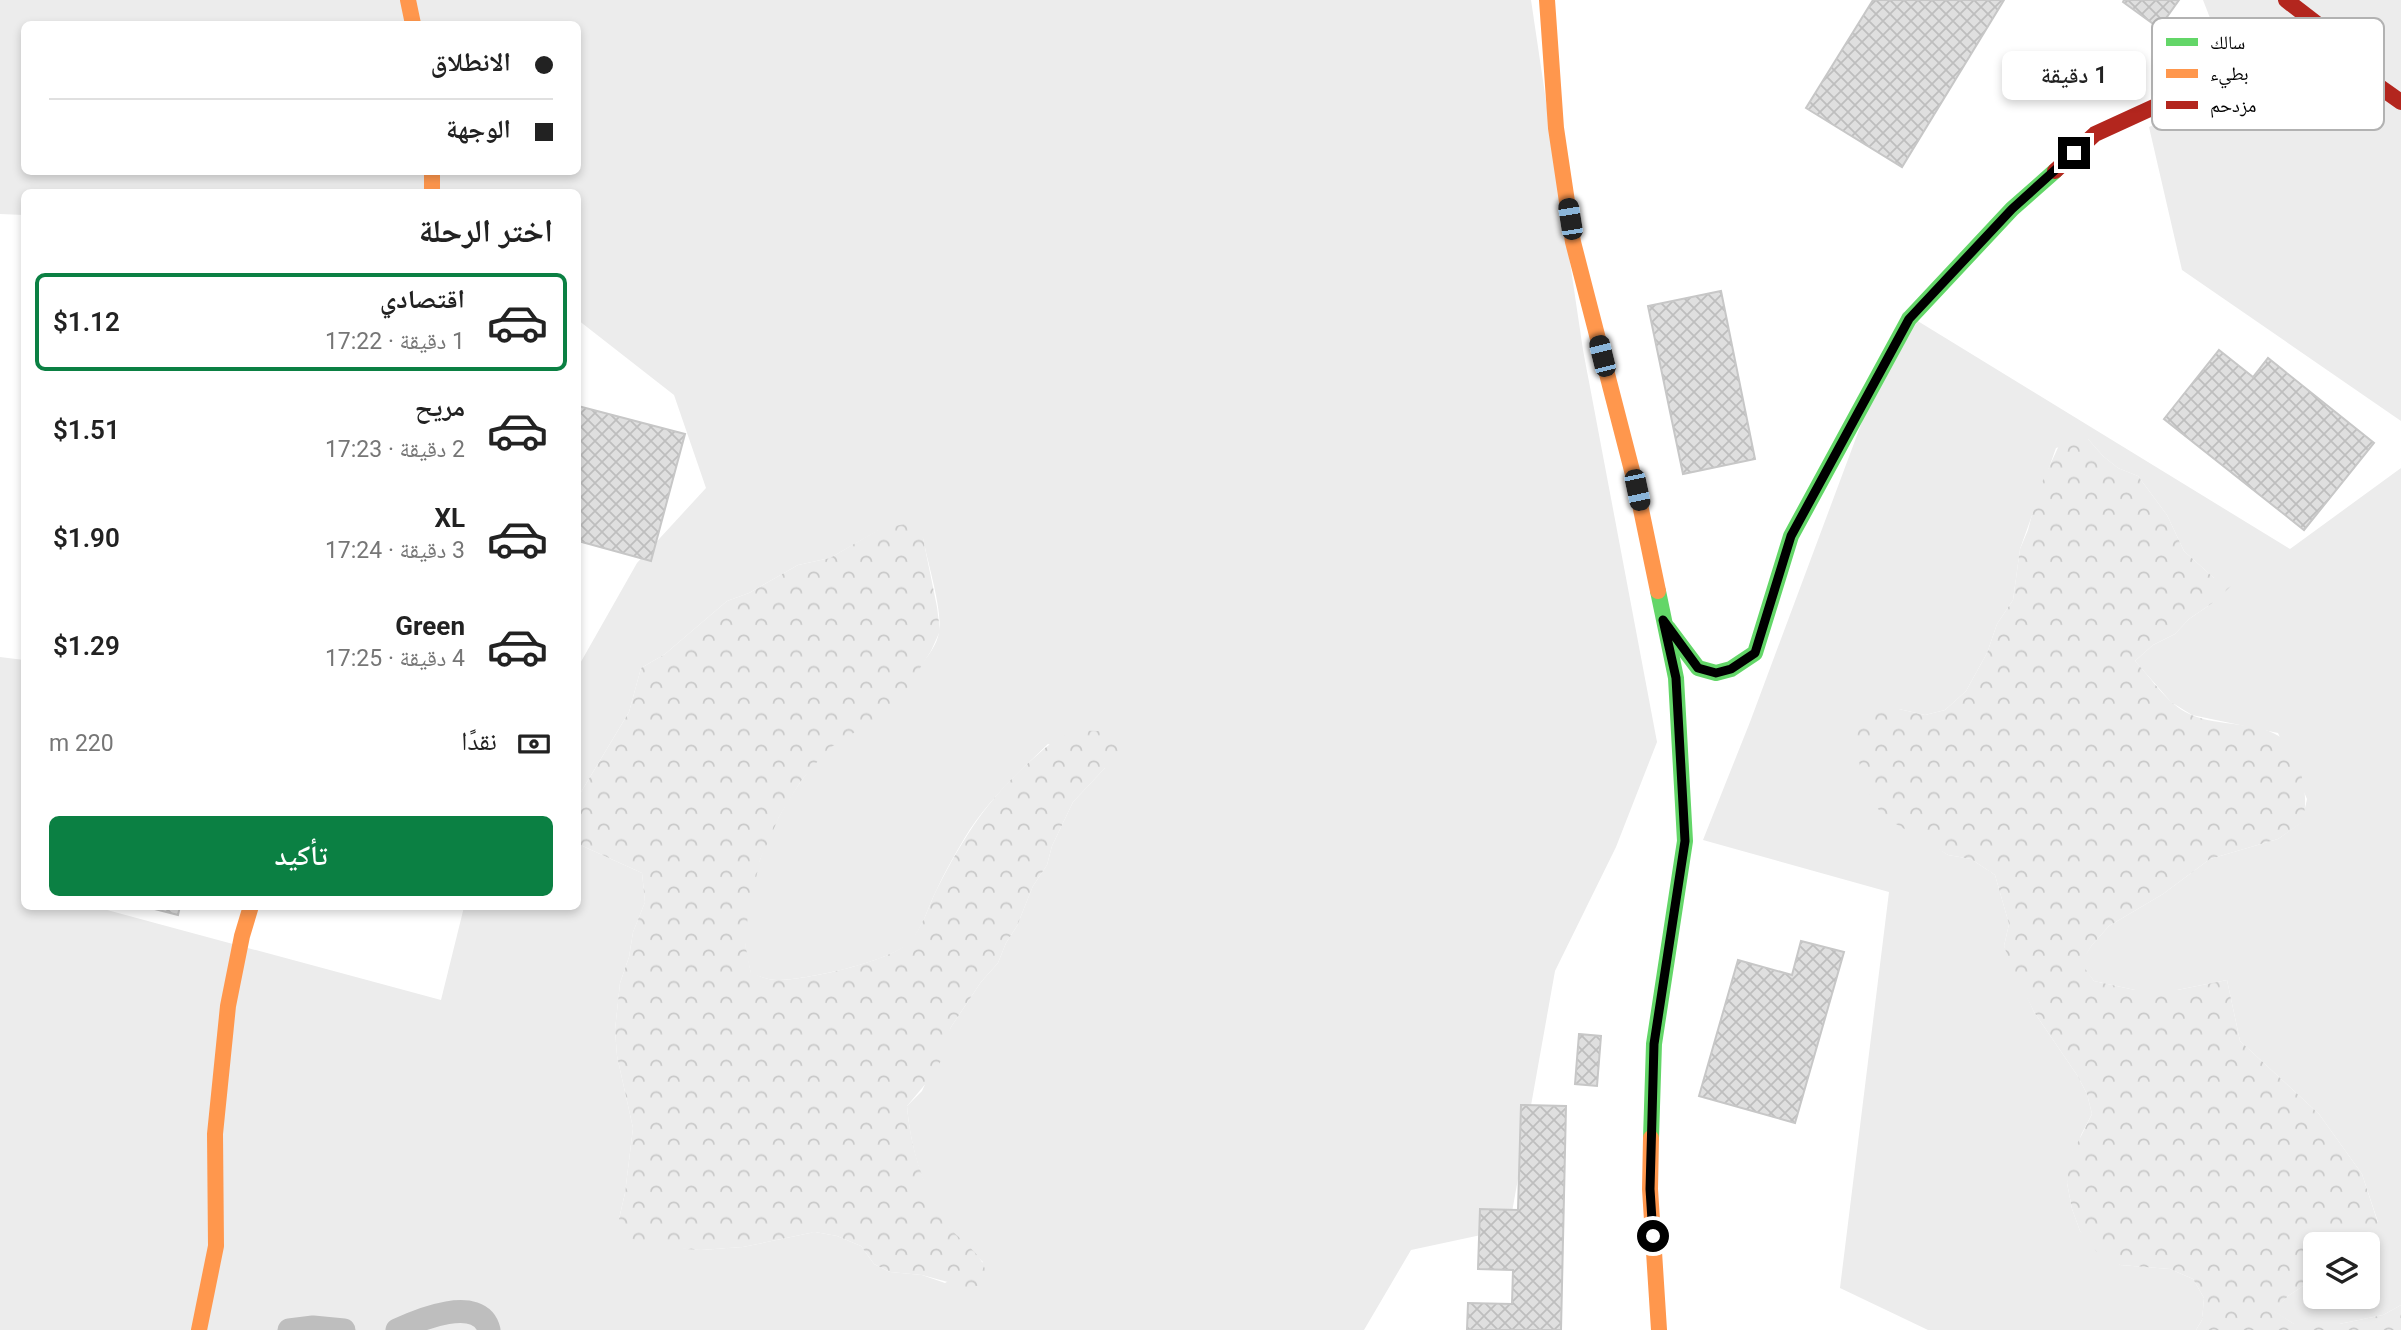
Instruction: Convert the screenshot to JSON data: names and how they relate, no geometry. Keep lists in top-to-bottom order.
{
  "legend": ["سالك", "بطيء", "مزدحم"],
  "page": {
    "banner": ["الانطلاق", "الوجهة"],
    "bubble": "1 دقيقة",
    "heading": "اختر الرحلة",
    "list": [
      {
        "name": "اقتصادي",
        "note": "1 دقيقة · 17:22",
        "value": "$1.12"
      },
      {
        "name": "مريح",
        "note": "2 دقيقة · 17:23",
        "value": "$1.51"
      },
      {
        "name": "XL",
        "note": "3 دقيقة · 17:24",
        "value": "$1.90"
      },
      {
        "name": "Green",
        "note": "4 دقيقة · 17:25",
        "value": "$1.29"
      }
    ],
    "pay": ["نقدًا", "220 m"],
    "buttons": "تأكيد"
  }
}
